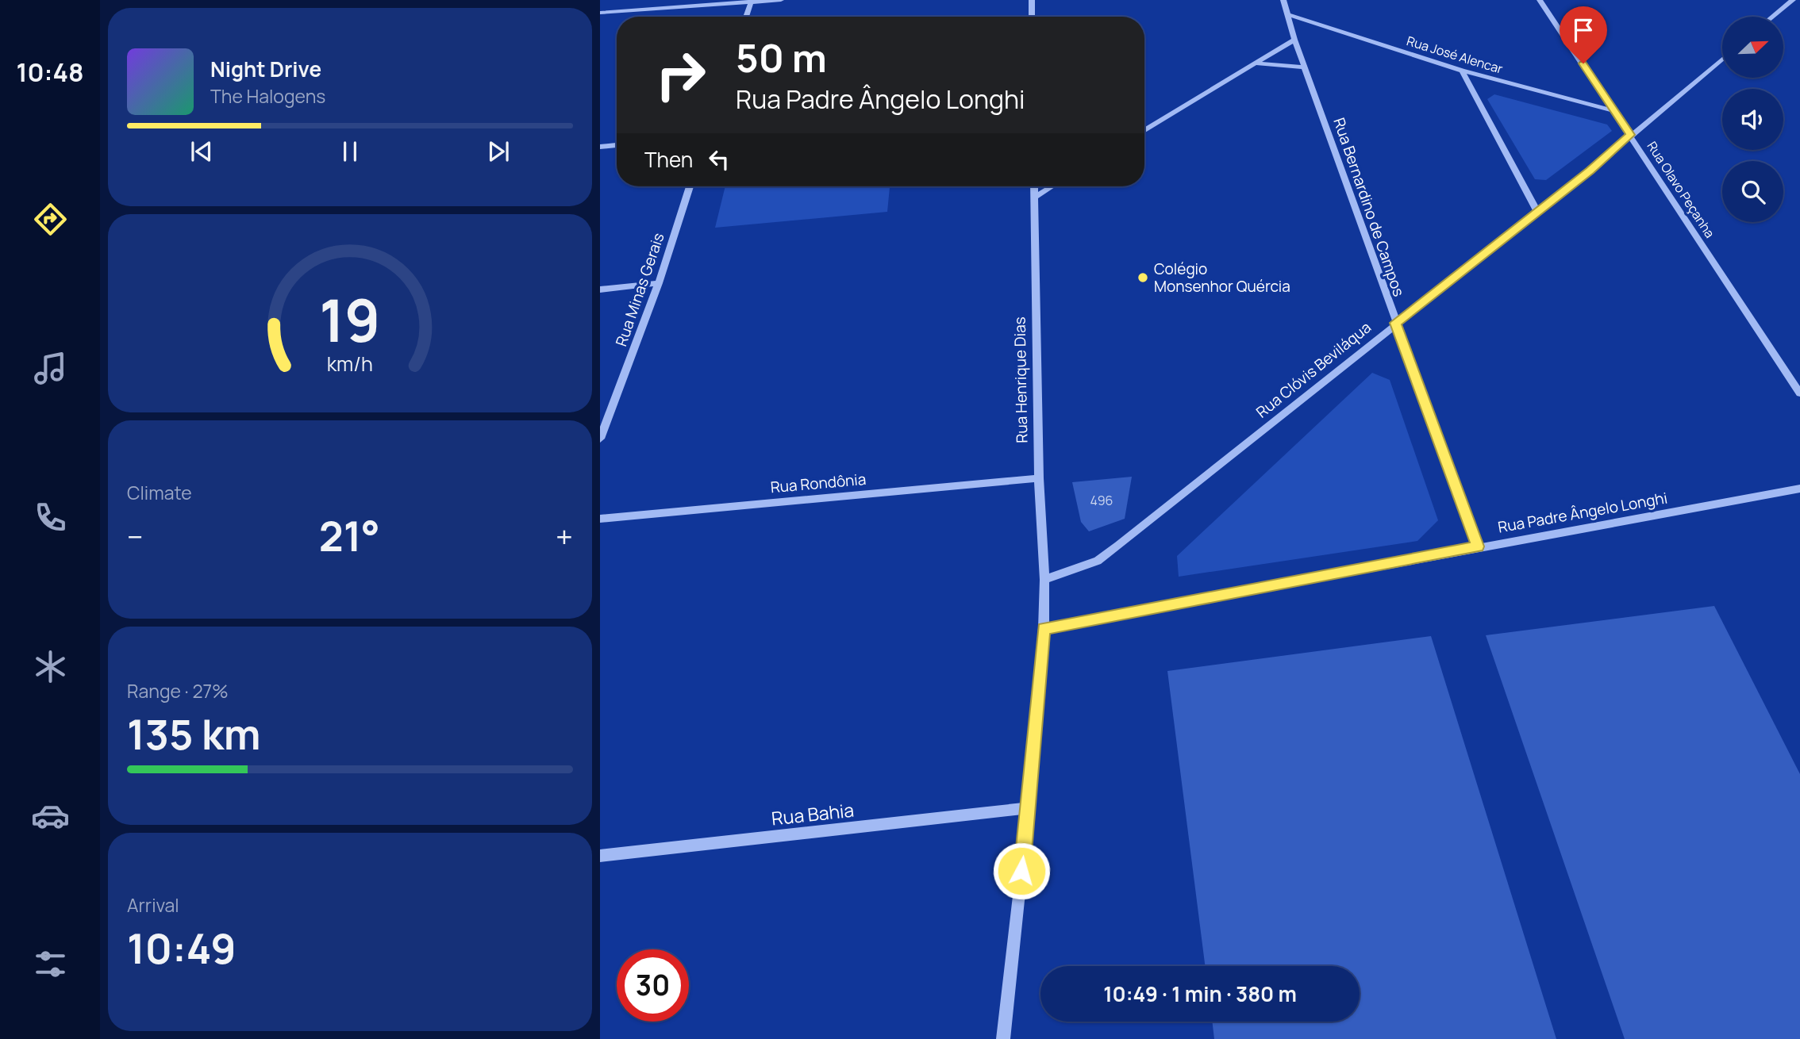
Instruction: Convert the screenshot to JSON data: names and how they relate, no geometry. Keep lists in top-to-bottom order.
{
  "streets": {
    "street": [
      "Rua José Alencar",
      "Rua Olavo Peçanha",
      "Rua Bernardino de Campos",
      "Rua Minas Gerais",
      "Rua Clóvis Beviláqua",
      "Rua Henrique Dias",
      "Rua Rondônia",
      "Rua Padre Ângelo Longhi",
      "Rua Bahia"
    ]
  },
  "crossings": [
    ["Rua José Alencar", "Rua Olavo Peçanha"],
    ["Rua José Alencar", "Rua Bernardino de Campos"],
    ["Rua Olavo Peçanha", "Rua Clóvis Beviláqua"],
    ["Rua Bernardino de Campos", "Rua Clóvis Beviláqua"],
    ["Rua Bernardino de Campos", "Rua Padre Ângelo Longhi"],
    ["Rua Clóvis Beviláqua", "Rua Henrique Dias"],
    ["Rua Henrique Dias", "Rua Rondônia"]
  ],
  "places": ["Colégio Monsenhor Quércia"],
  "house_numbers": ["496"],
  "north": "top right",
  "page": {
    "tabs": "10:48",
    "turn": ["50 m", "Rua Padre Ângelo Longhi"],
    "song": ["Night Drive", "The Halogens"],
    "then": "Then",
    "tile": [
      "Climate",
      ["Range · 27%", "135 km"],
      ["Arrival", "10:49"]
    ],
    "heat": ["−", "21°", "+"],
    "limit": "30",
    "trip": "10:49 · 1 min · 380 m",
    "gauge": ["19", "km/h"]
  }
}
